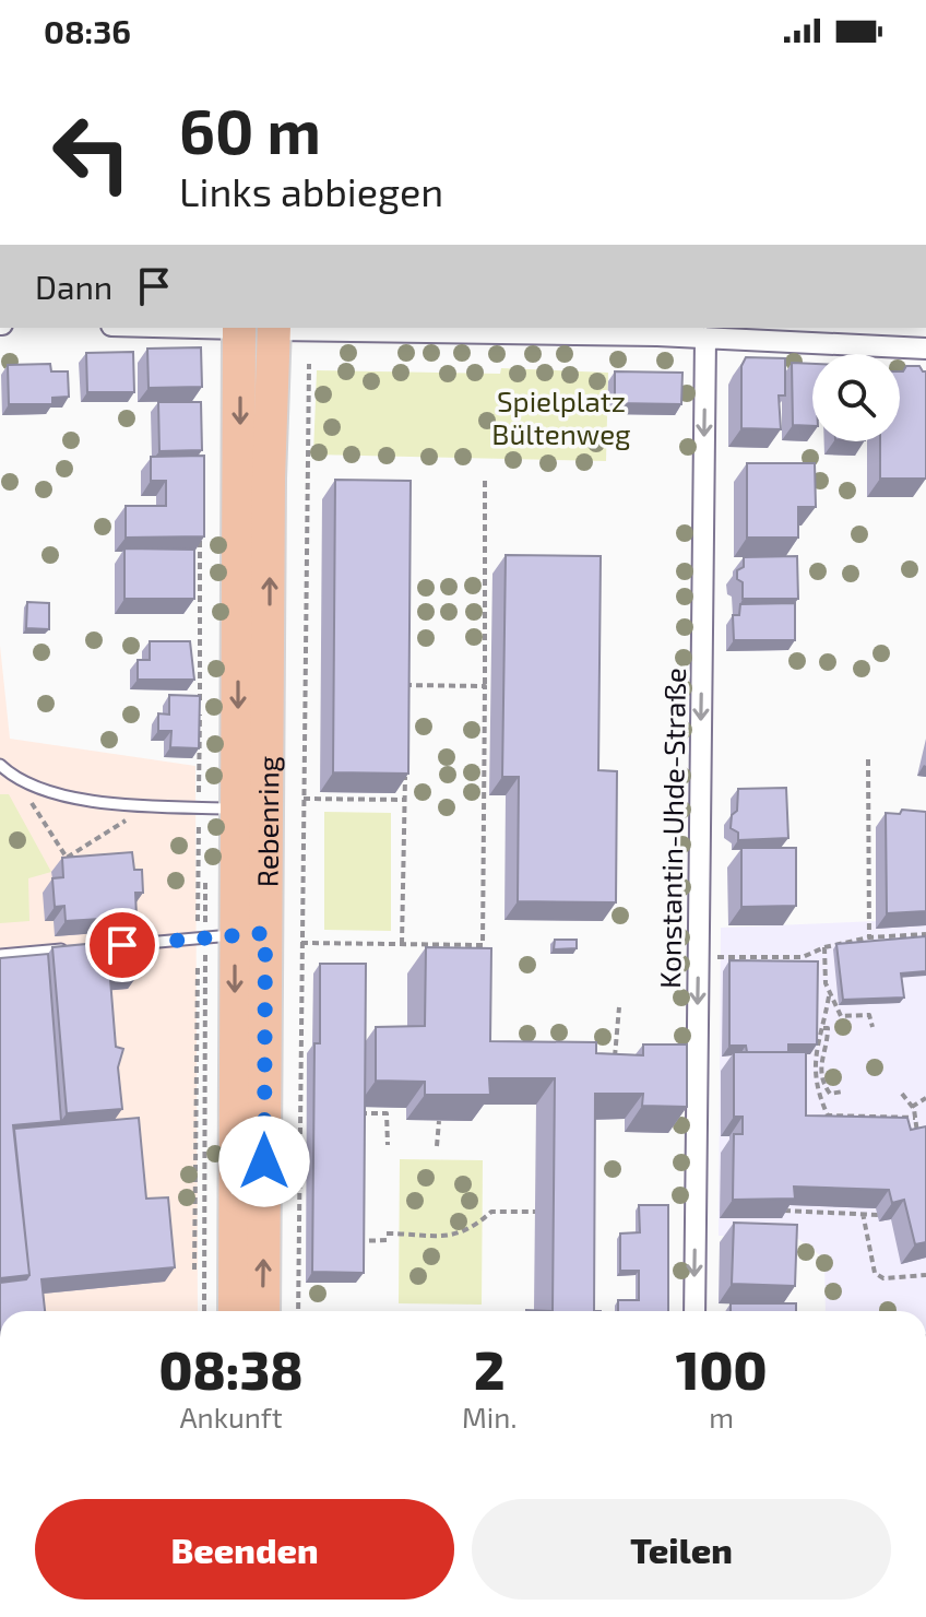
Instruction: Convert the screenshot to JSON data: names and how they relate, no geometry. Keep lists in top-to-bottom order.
{
  "streets": {
    "main road": ["Rebenring"],
    "street": ["Konstantin-Uhde-Straße"]
  },
  "one_way": ["Konstantin-Uhde-Straße"],
  "parks": ["Spielplatz Bültenweg"],
  "page": {
    "status": "08:36",
    "turn": ["60 m", "Links abbiegen"],
    "then": "Dann",
    "eta": [
      "08:38",
      "Ankunft",
      "2",
      "Min.",
      "100",
      "m"
    ],
    "buttons": ["Beenden", "Teilen"]
  }
}
